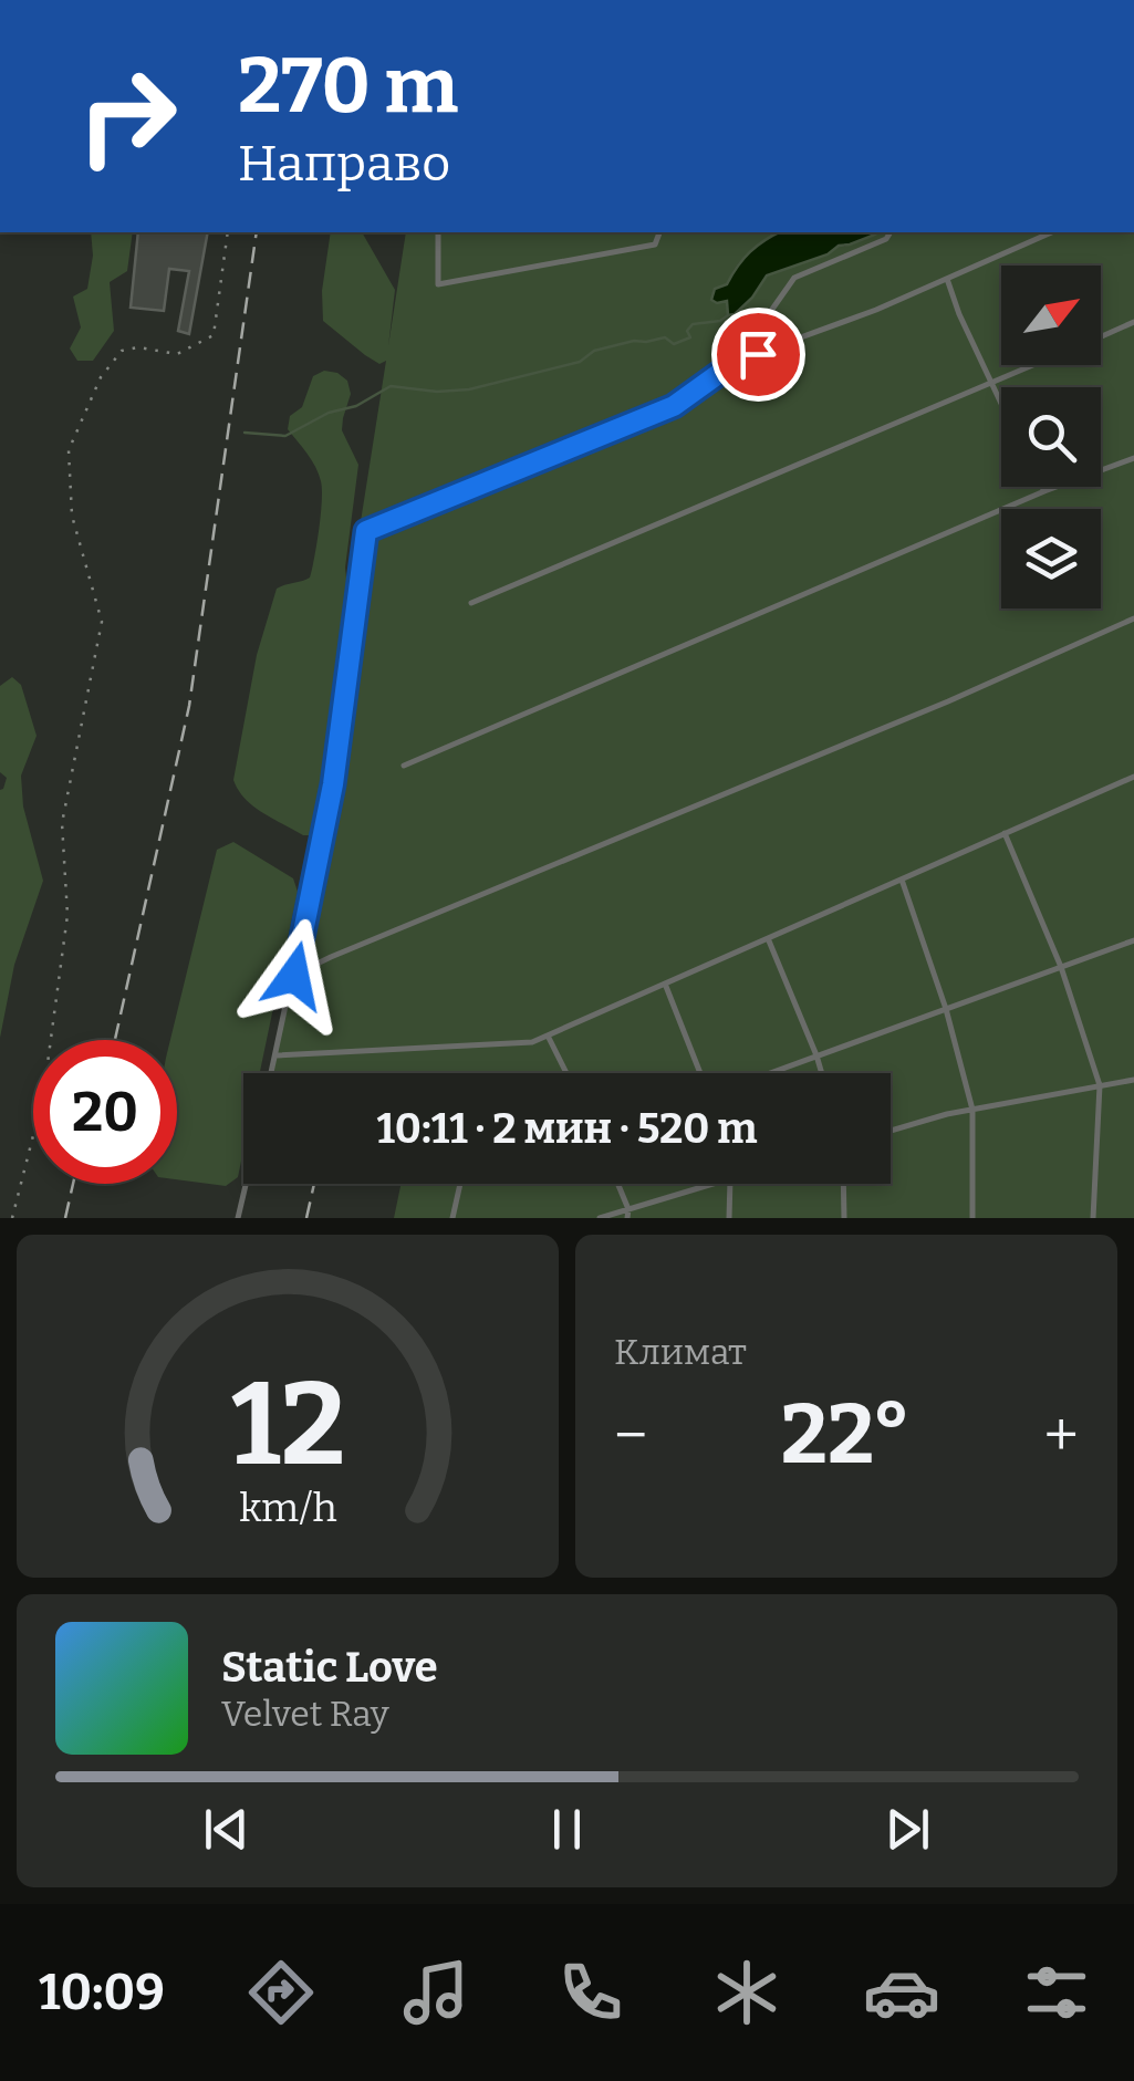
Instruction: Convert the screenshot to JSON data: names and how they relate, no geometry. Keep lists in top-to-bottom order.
{
  "north": "top right",
  "page": {
    "turn": ["270 m", "Направо"],
    "limit": "20",
    "trip": "10:11 · 2 мин · 520 m",
    "tile": "Климат",
    "heat": ["−", "22°", "+"],
    "song": ["Static Love", "Velvet Ray"],
    "tabs": "10:09",
    "gauge": ["12", "km/h"]
  }
}
